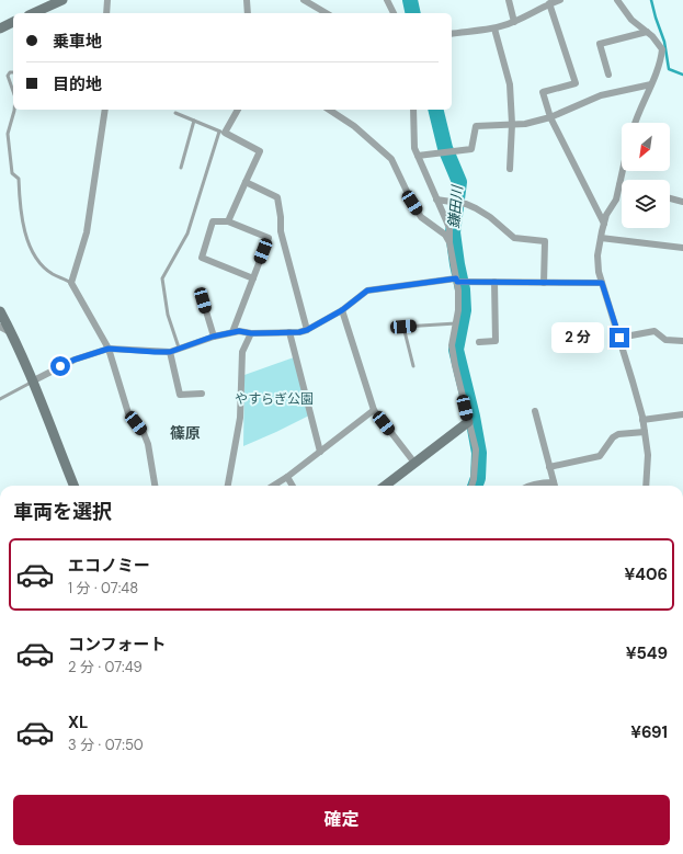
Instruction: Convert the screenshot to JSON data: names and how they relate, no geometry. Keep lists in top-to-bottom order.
{
  "districts": ["篠原"],
  "water": ["鎌田川"],
  "parks": ["やすらぎ公園"],
  "north": "bottom left",
  "page": {
    "banner": ["乗車地", "目的地"],
    "bubble": "2 分",
    "heading": "車両を選択",
    "list": [
      {
        "name": "エコノミー",
        "note": "1 分 · 07:48",
        "value": "¥406"
      },
      {
        "name": "コンフォート",
        "note": "2 分 · 07:49",
        "value": "¥549"
      },
      {
        "name": "XL",
        "note": "3 分 · 07:50",
        "value": "¥691"
      }
    ],
    "buttons": "確定"
  }
}
